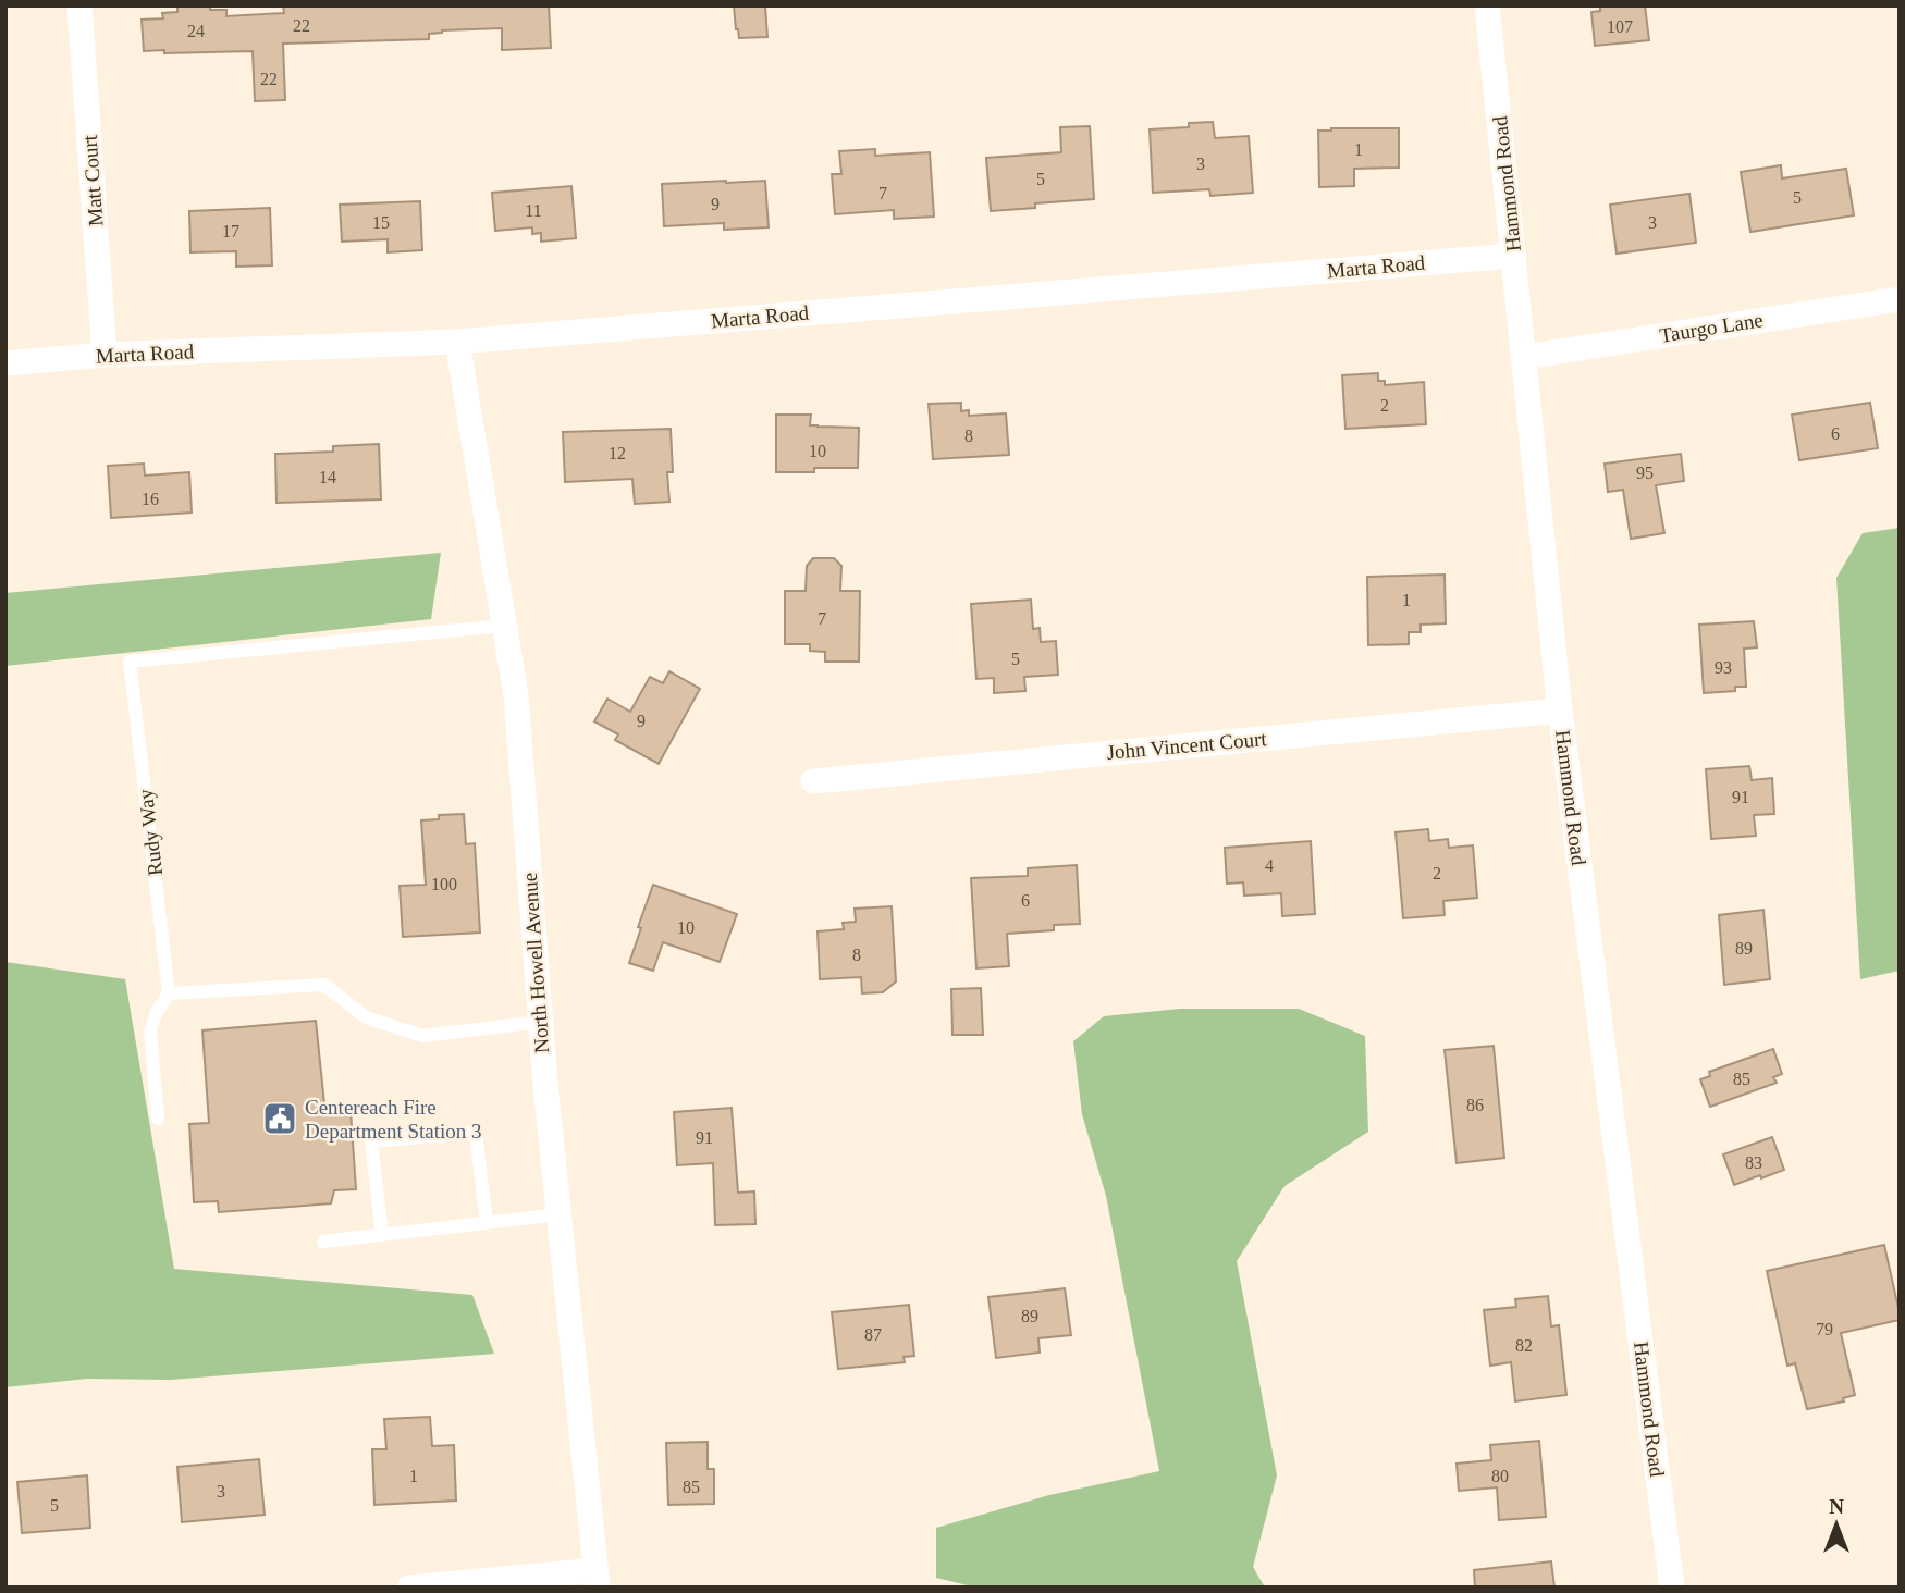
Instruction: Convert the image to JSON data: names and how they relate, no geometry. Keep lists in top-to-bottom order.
{
  "streets": {
    "street": [
      "Matt Court",
      "Hammond Road",
      "Marta Road",
      "Taurgo Lane",
      "John Vincent Court",
      "North Howell Avenue"
    ],
    "lane": ["Rudy Way"]
  },
  "crossings": [
    ["Matt Court", "Marta Road"],
    ["Hammond Road", "Marta Road"],
    ["Hammond Road", "Taurgo Lane"],
    ["Hammond Road", "John Vincent Court"],
    ["Marta Road", "North Howell Avenue"],
    ["Rudy Way", "North Howell Avenue"]
  ],
  "places": {
    "public building": ["Centereach Fire Department Station 3"]
  },
  "house_numbers": [
    "22",
    "107",
    "24",
    "22",
    "1",
    "3",
    "5",
    "7",
    "5",
    "9",
    "11",
    "15",
    "3",
    "17",
    "2",
    "6",
    "8",
    "10",
    "12",
    "95",
    "14",
    "16",
    "1",
    "7",
    "5",
    "93",
    "9",
    "91",
    "4",
    "2",
    "100",
    "6",
    "10",
    "89",
    "8",
    "85",
    "86",
    "91",
    "83",
    "89",
    "79",
    "87",
    "82",
    "1",
    "80",
    "85",
    "3",
    "5"
  ],
  "north": "top"
}
